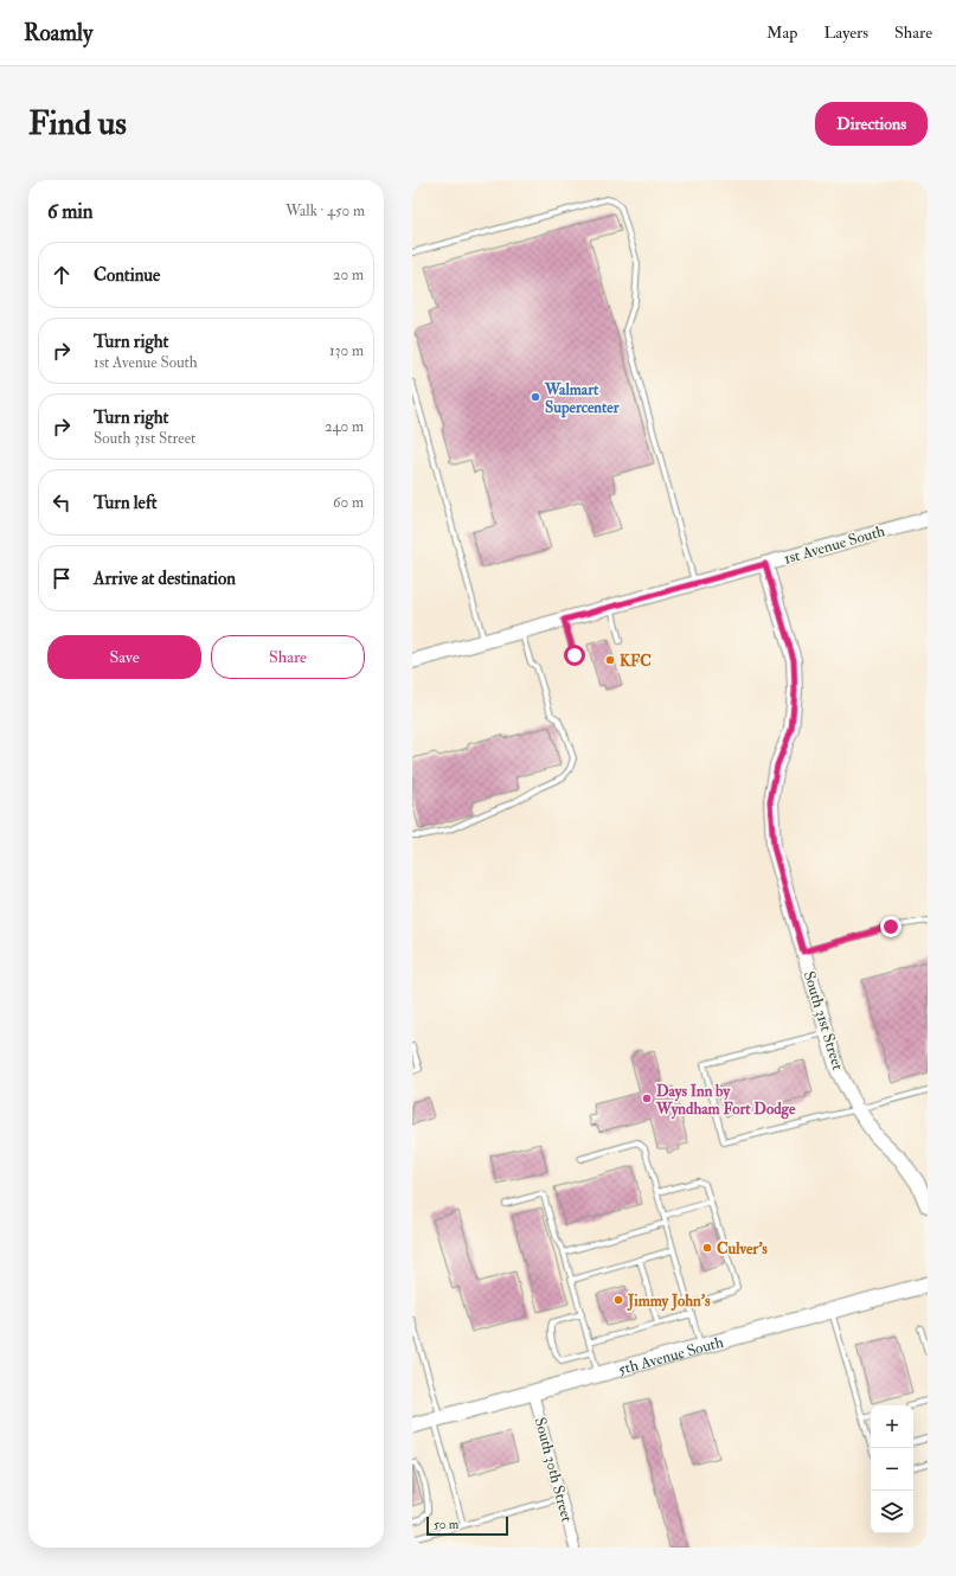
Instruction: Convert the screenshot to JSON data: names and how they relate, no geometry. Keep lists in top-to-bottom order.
{
  "streets": {
    "main road": ["5th Avenue South"],
    "street": ["1st Avenue South", "South 31st Street", "South 30th Street"]
  },
  "crossings": [
    ["1st Avenue South", "South 31st Street"],
    ["5th Avenue South", "South 30th Street"]
  ],
  "places": [
    "Walmart Supercenter",
    "KFC",
    "Days Inn by Wyndham Fort Dodge",
    "Culver's",
    "Jimmy John's"
  ],
  "scale_bar": "50 m",
  "page": {
    "header": "Roamly",
    "nav": ["Map", "Layers", "Share"],
    "buttons": [
      "Directions",
      ["Save", "Share"]
    ],
    "title": "Find us",
    "heading": ["6 min", "Walk · 450 m"],
    "list": [
      ["Continue", "20 m"],
      ["Turn right", "1st Avenue South", "130 m"],
      ["Turn right", "South 31st Street", "240 m"],
      ["Turn left", "60 m"],
      "Arrive at destination"
    ],
    "map_buttons": ["+", "−"],
    "scale": "50 m"
  }
}
